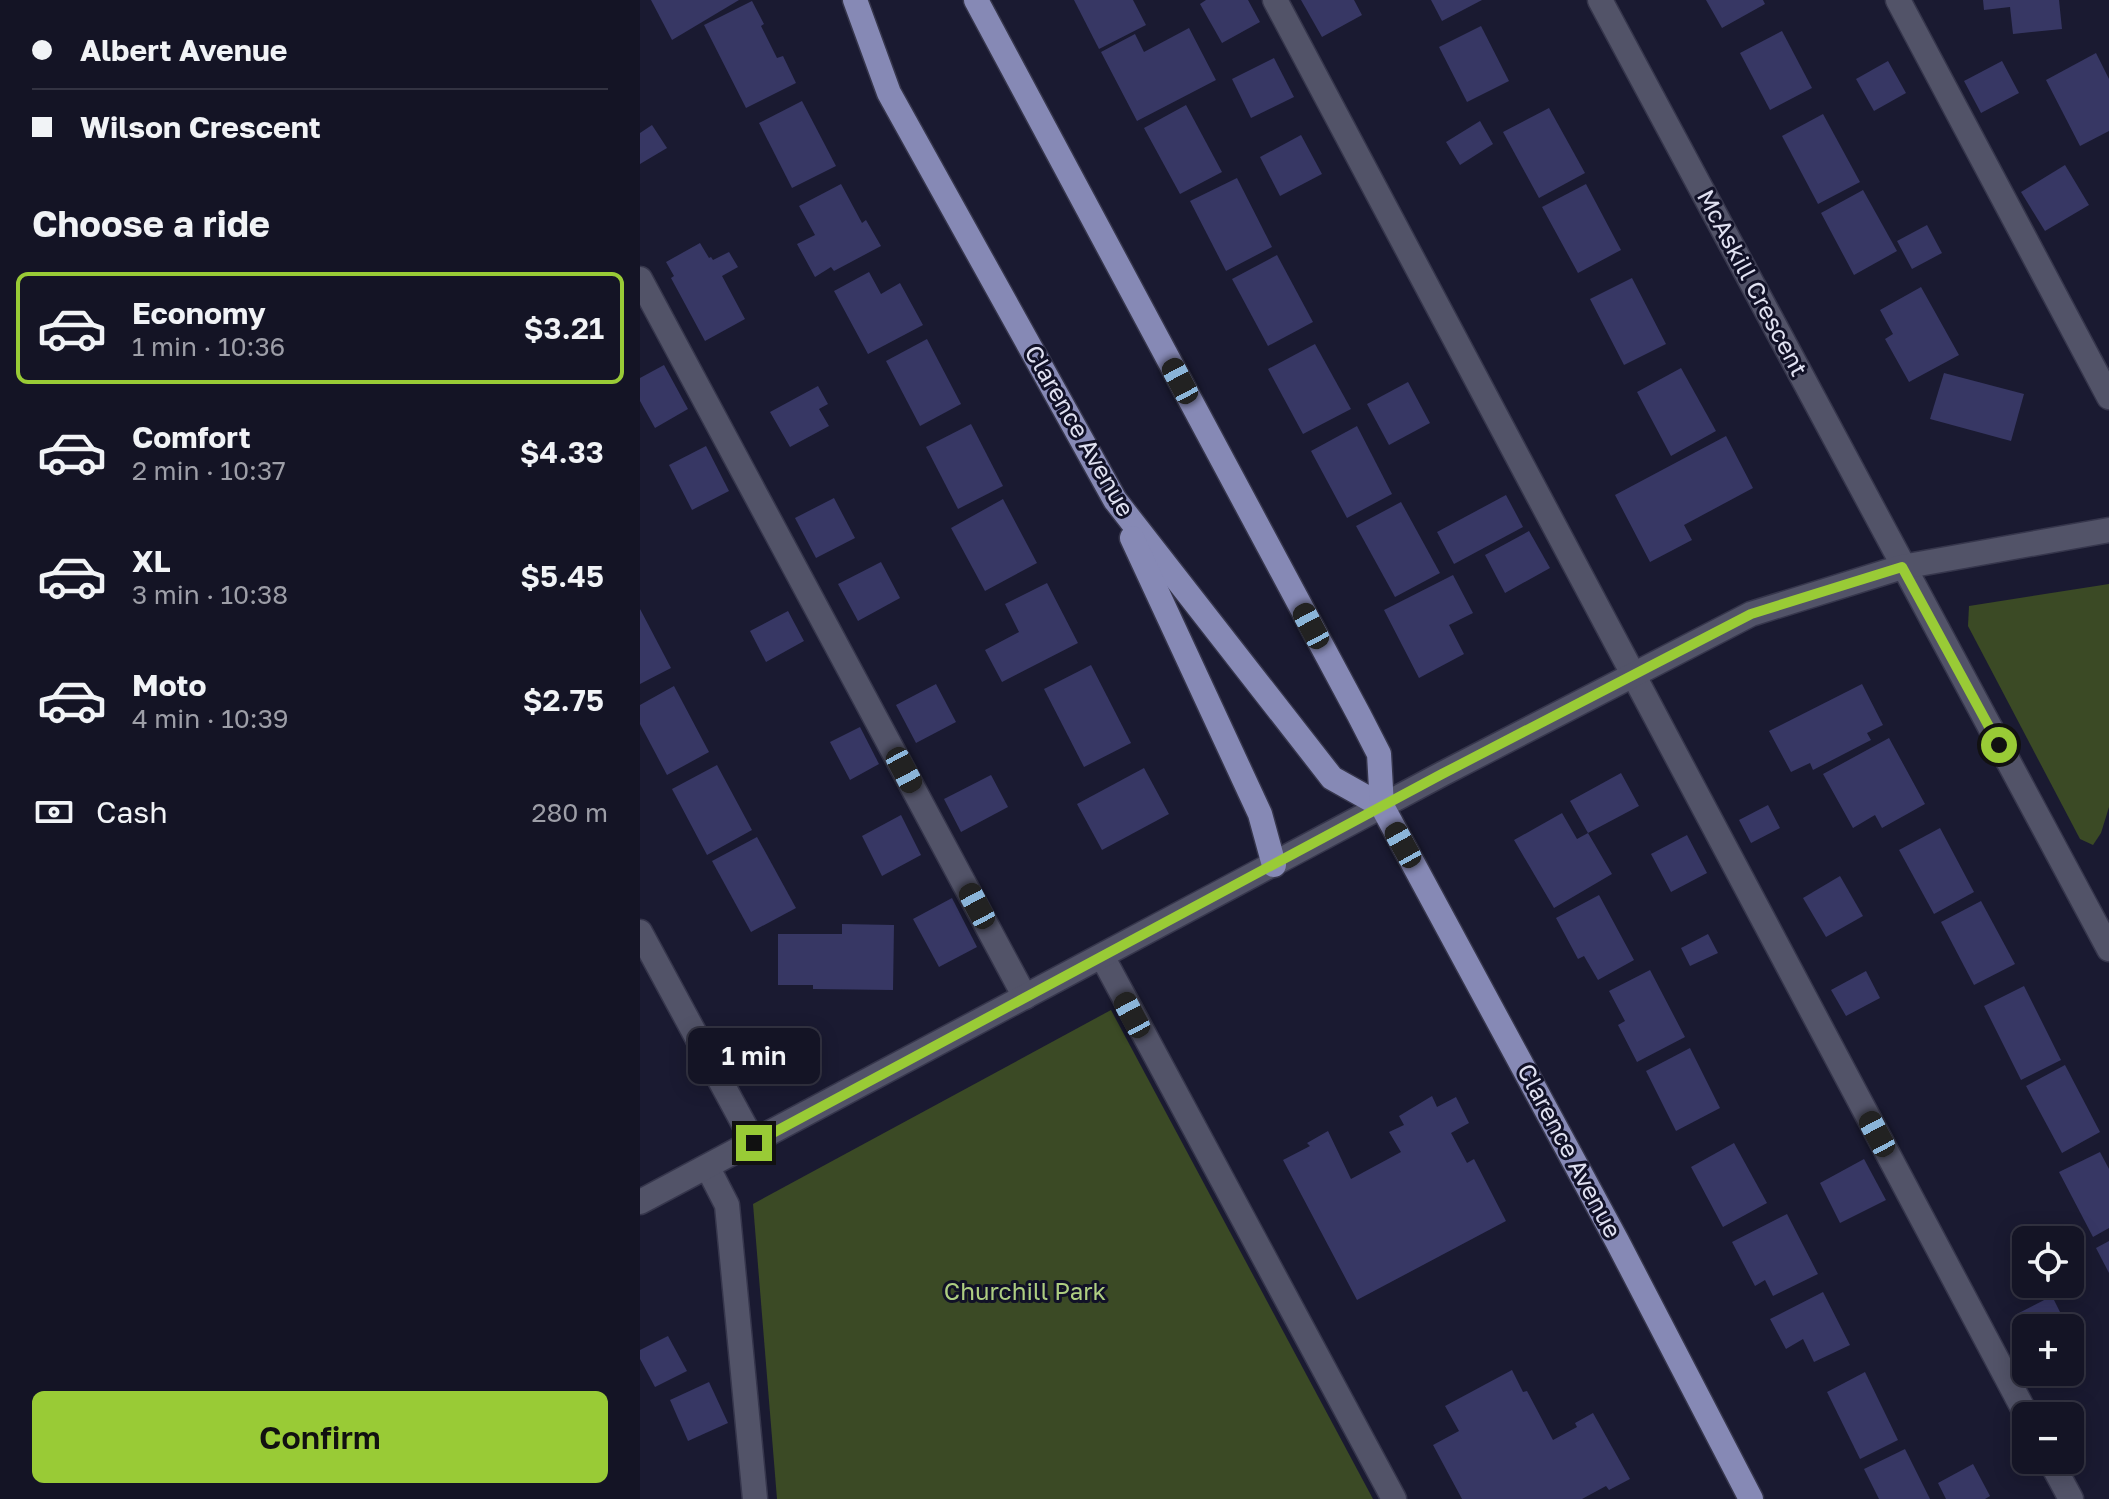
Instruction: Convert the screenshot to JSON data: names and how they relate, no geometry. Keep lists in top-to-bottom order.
{
  "streets": {
    "main road": ["Clarence Avenue"],
    "street": ["McAskill Crescent"]
  },
  "parks": ["Churchill Park"],
  "page": {
    "banner": ["Albert Avenue", "Wilson Crescent"],
    "heading": "Choose a ride",
    "list": [
      {
        "name": "Economy",
        "note": "1 min · 10:36",
        "value": "$3.21"
      },
      {
        "name": "Comfort",
        "note": "2 min · 10:37",
        "value": "$4.33"
      },
      {
        "name": "XL",
        "note": "3 min · 10:38",
        "value": "$5.45"
      },
      {
        "name": "Moto",
        "note": "4 min · 10:39",
        "value": "$2.75"
      }
    ],
    "pay": ["Cash", "280 m"],
    "bubble": "1 min",
    "map_buttons": ["+", "−"],
    "buttons": "Confirm"
  }
}
